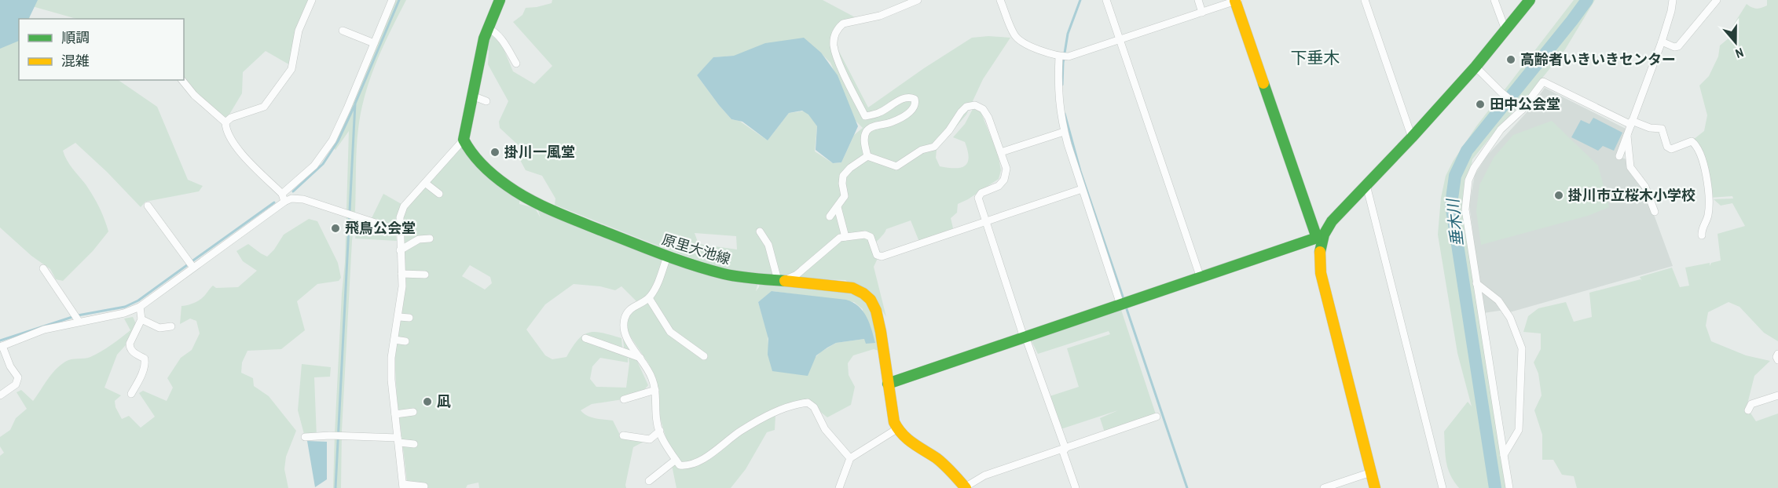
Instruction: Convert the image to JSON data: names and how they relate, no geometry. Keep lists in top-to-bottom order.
{
  "streets": {
    "street": ["原里大池線"]
  },
  "districts": ["下垂木"],
  "water": ["垂木川"],
  "places": [
    "高齢者いきいきセンター",
    "田中公会堂",
    "掛川一風堂",
    "掛川市立桜木小学校",
    "飛鳥公会堂",
    "凪"
  ],
  "legend": ["順調", "混雑"],
  "north": "bottom"
}
